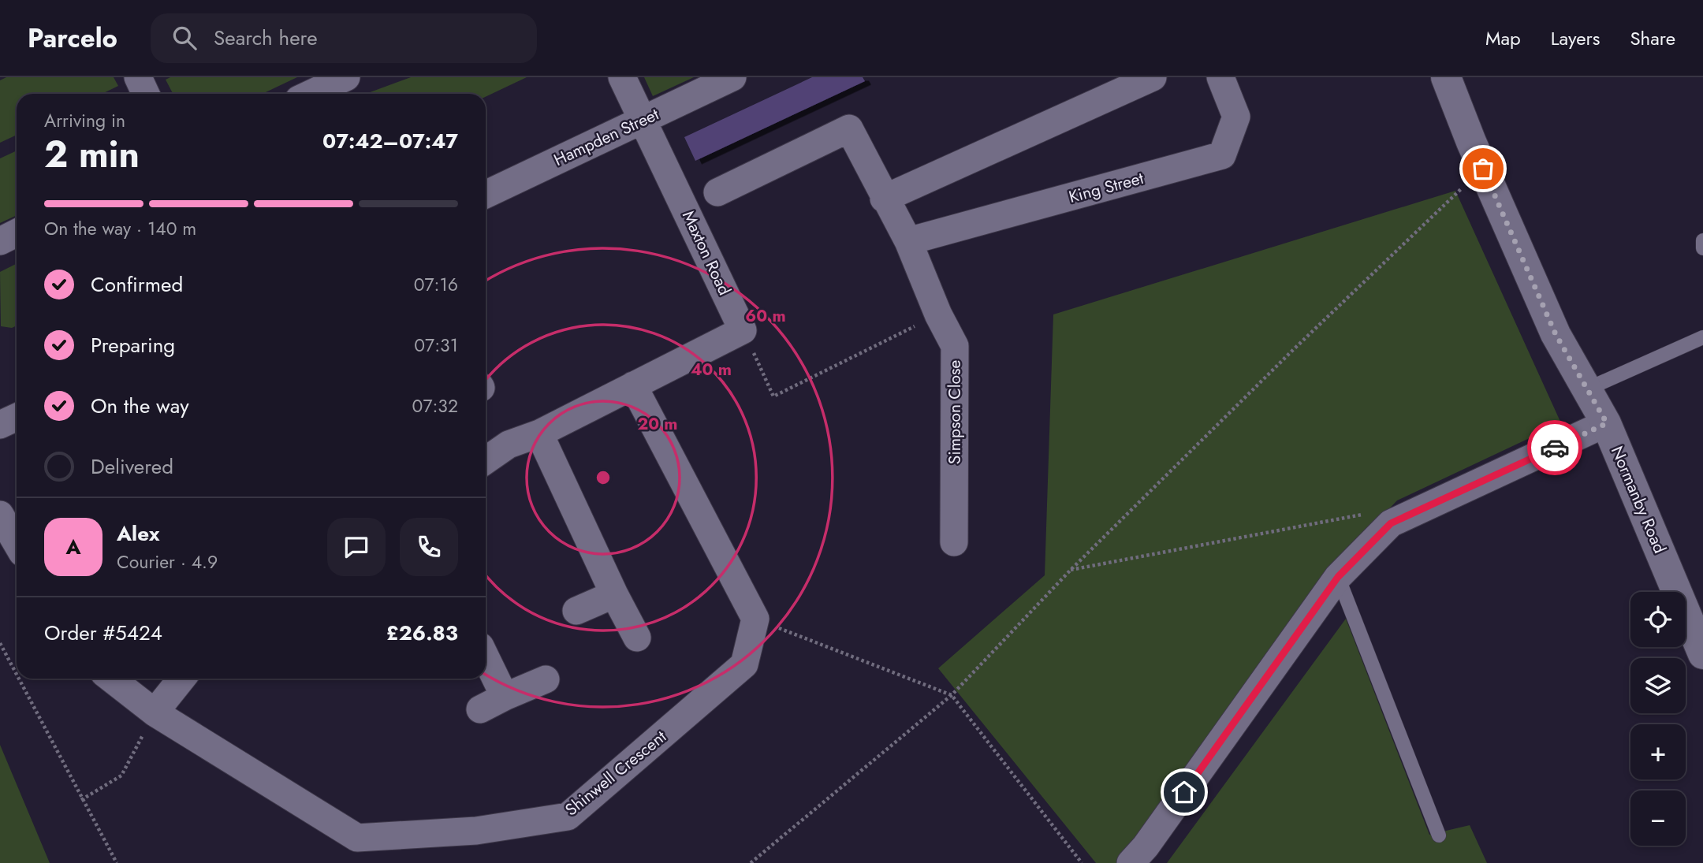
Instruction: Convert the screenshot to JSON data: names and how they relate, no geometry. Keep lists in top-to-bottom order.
{
  "streets": {
    "street": [
      "Hampden Street",
      "King Street",
      "Maxton Road",
      "Simpson Close",
      "Normanby Road",
      "Shinwell Crescent"
    ]
  },
  "crossings": [
    ["Hampden Street", "Maxton Road"],
    ["King Street", "Simpson Close"]
  ],
  "page": {
    "header": "Parcelo",
    "search": "Search here",
    "nav": ["Map", "Layers", "Share"],
    "heading": ["2 min", "Arriving in", "07:42–07:47"],
    "panel": [
      "Alex",
      "Courier · 4.9",
      "Order #5424",
      "£26.83"
    ],
    "bar": "On the way · 140 m",
    "list": [
      ["Confirmed", "07:16"],
      ["Preparing", "07:31"],
      ["On the way", "07:32"],
      "Delivered"
    ],
    "round": "A",
    "map_buttons": ["+", "−"]
  },
  "rings": ["60 m", "40 m", "20 m"]
}
